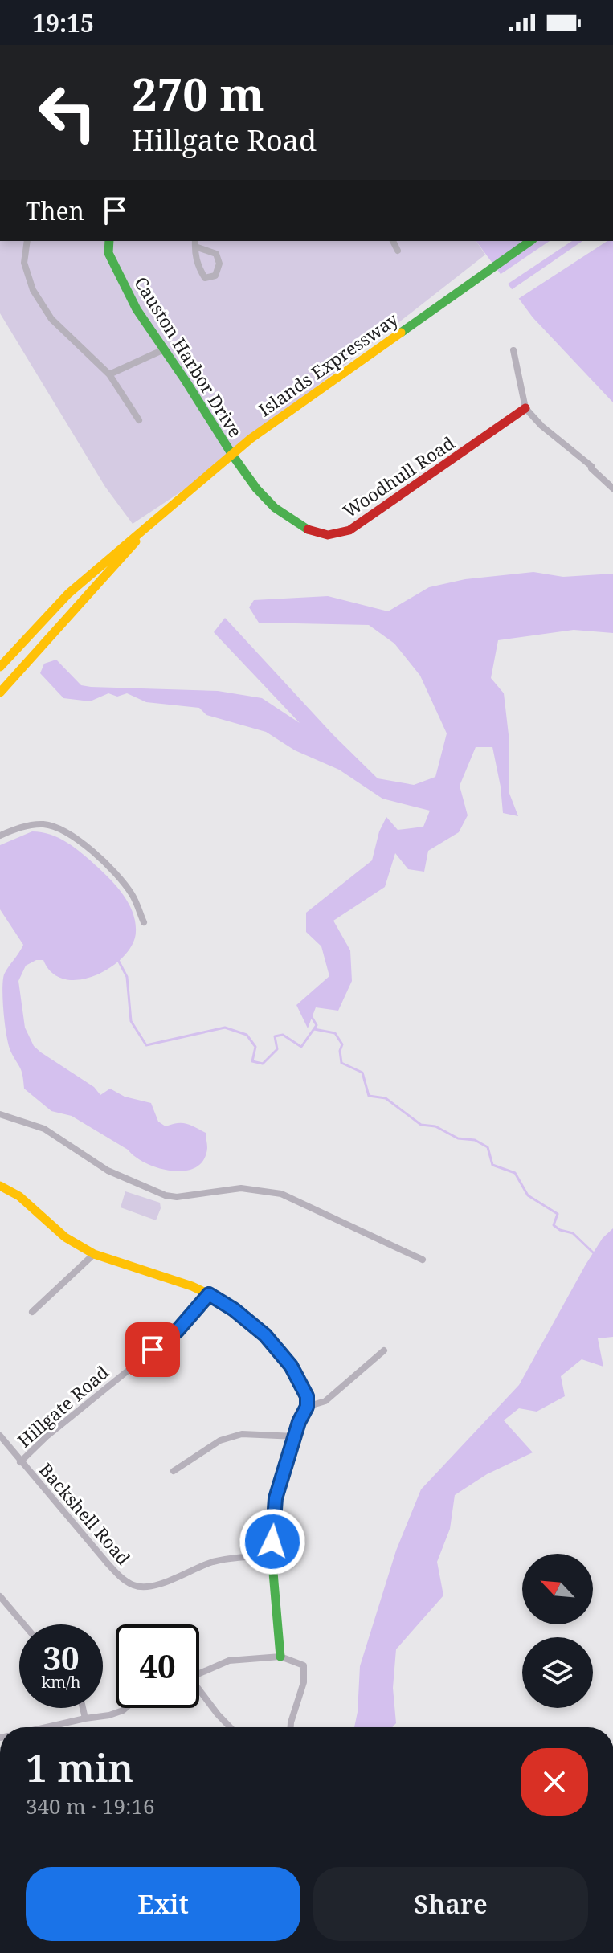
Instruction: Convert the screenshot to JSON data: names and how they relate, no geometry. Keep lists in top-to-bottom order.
{
  "streets": {
    "street": [
      "Causton Harbor Drive",
      "Islands Expressway",
      "Woodhull Road",
      "Hillgate Road",
      "Backshell Road"
    ]
  },
  "crossings": [
    ["Causton Harbor Drive", "Islands Expressway"],
    ["Causton Harbor Drive", "Woodhull Road"],
    ["Islands Expressway", "Woodhull Road"],
    ["Hillgate Road", "Backshell Road"]
  ],
  "north": "top left",
  "page": {
    "status": "19:15",
    "turn": ["270 m", "Hillgate Road"],
    "then": "Then",
    "speed": "30 km/h",
    "limit": "40",
    "heading": ["1 min", "340 m · 19:16"],
    "buttons": ["Exit", "Share"]
  }
}
